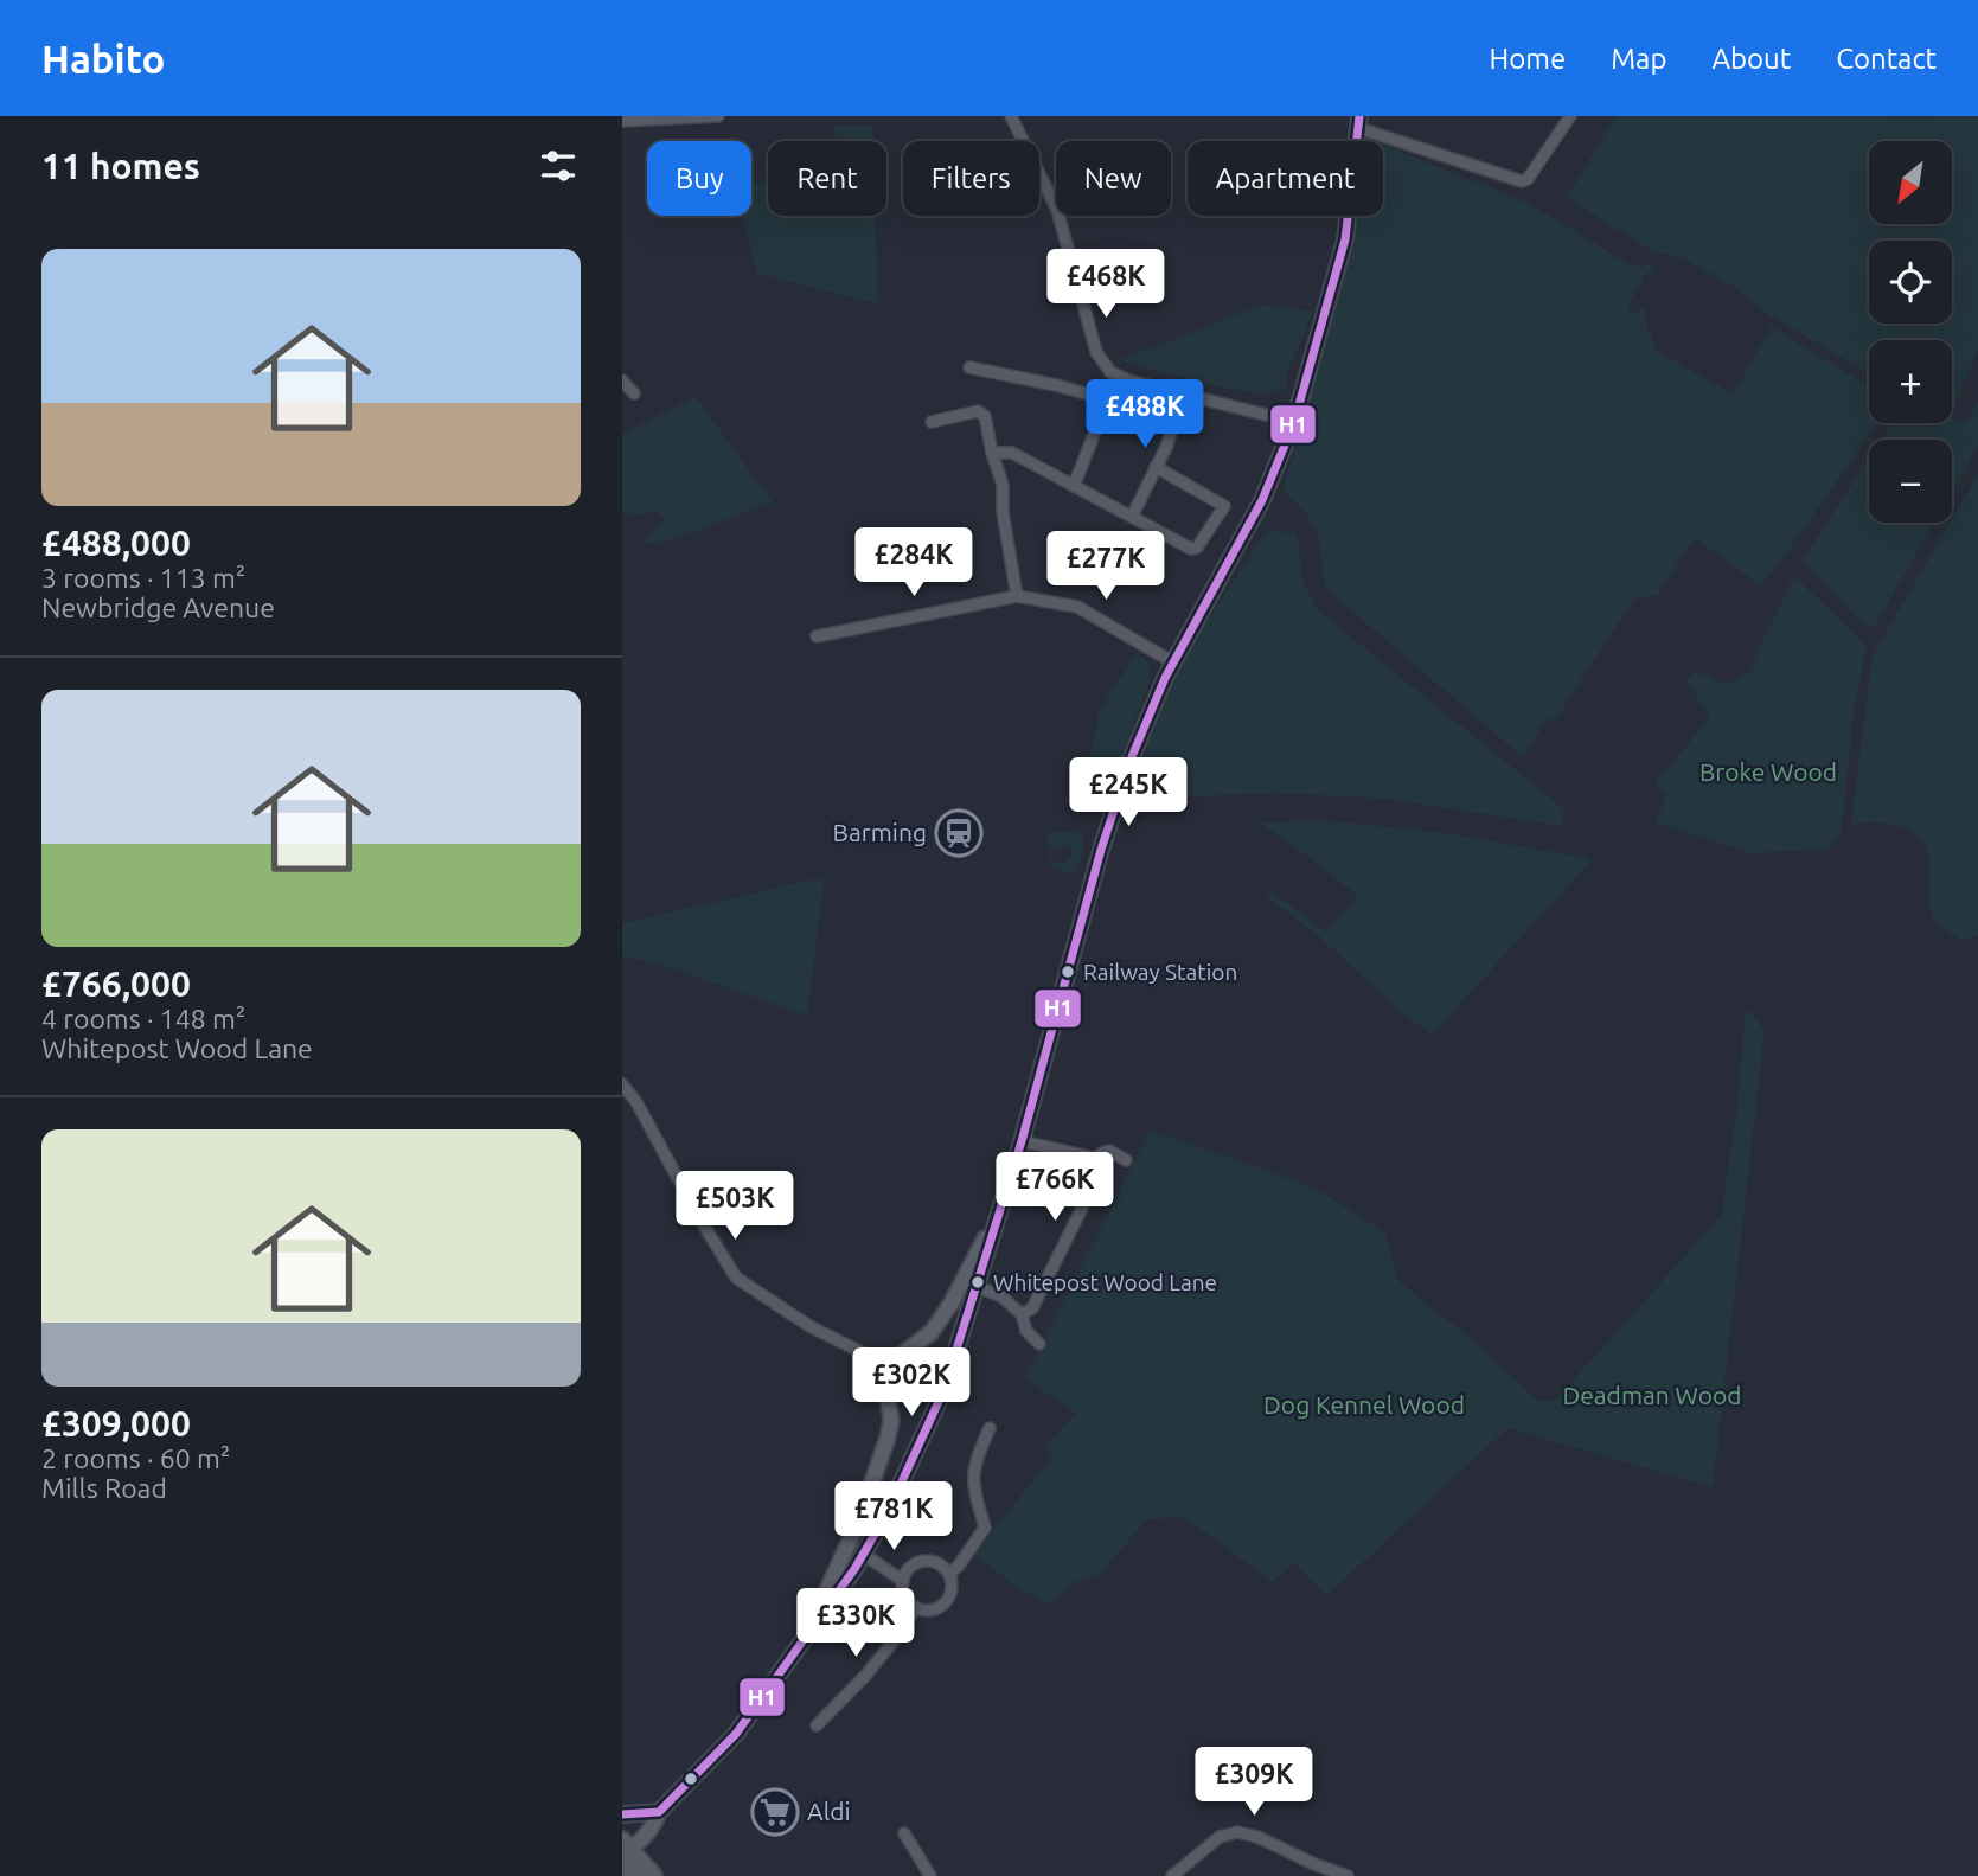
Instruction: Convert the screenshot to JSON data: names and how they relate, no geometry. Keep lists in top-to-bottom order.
{
  "parks": ["Broke Wood", "Deadman Wood", "Dog Kennel Wood"],
  "places": {
    "station": ["Barming"],
    "other": ["Railway Station", "Whitepost Wood Lane"],
    "supermarket": ["Aldi"]
  },
  "lines": ["transit line H1"],
  "north": "bottom left",
  "page": {
    "header": "Habito",
    "nav": [
      "Home",
      "Map",
      "About",
      "Contact"
    ],
    "heading": "11 homes",
    "map_buttons": ["+", "−"],
    "chip": [
      "Buy",
      "Rent",
      "Filters",
      "New",
      "Apartment"
    ],
    "list": [
      {
        "name": "£488,000",
        "note": "3 rooms · 113 m² · Newbridge Avenue"
      },
      {
        "name": "£766,000",
        "note": "4 rooms · 148 m² · Whitepost Wood Lane"
      },
      {
        "name": "£309,000",
        "note": "2 rooms · 60 m² · Mills Road"
      }
    ],
    "price": [
      "£468K",
      "£488K",
      "£284K",
      "£277K",
      "£245K",
      "£766K",
      "£503K",
      "£302K",
      "£781K",
      "£330K",
      "£309K"
    ]
  }
}
